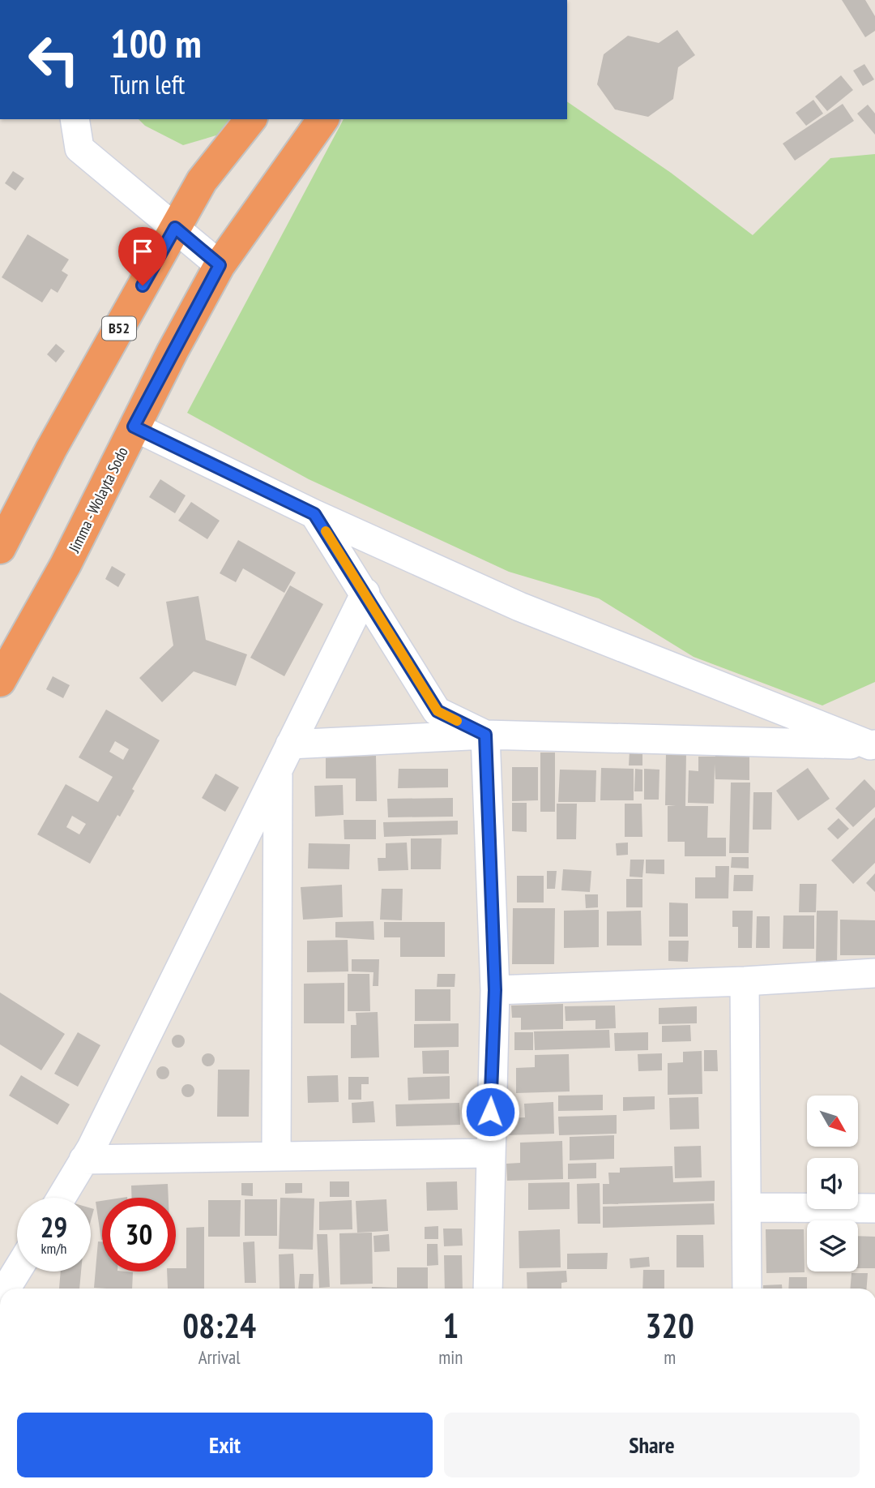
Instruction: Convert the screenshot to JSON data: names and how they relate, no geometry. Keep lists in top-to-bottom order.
{
  "streets": {
    "highway": ["B52", "Jimma - Wolayta Sodo"]
  },
  "north": "bottom right",
  "page": {
    "turn": ["100 m", "Turn left"],
    "speed": "29 km/h",
    "limit": "30",
    "eta": [
      "08:24",
      "Arrival",
      "1",
      "min",
      "320",
      "m"
    ],
    "buttons": ["Exit", "Share"]
  }
}
